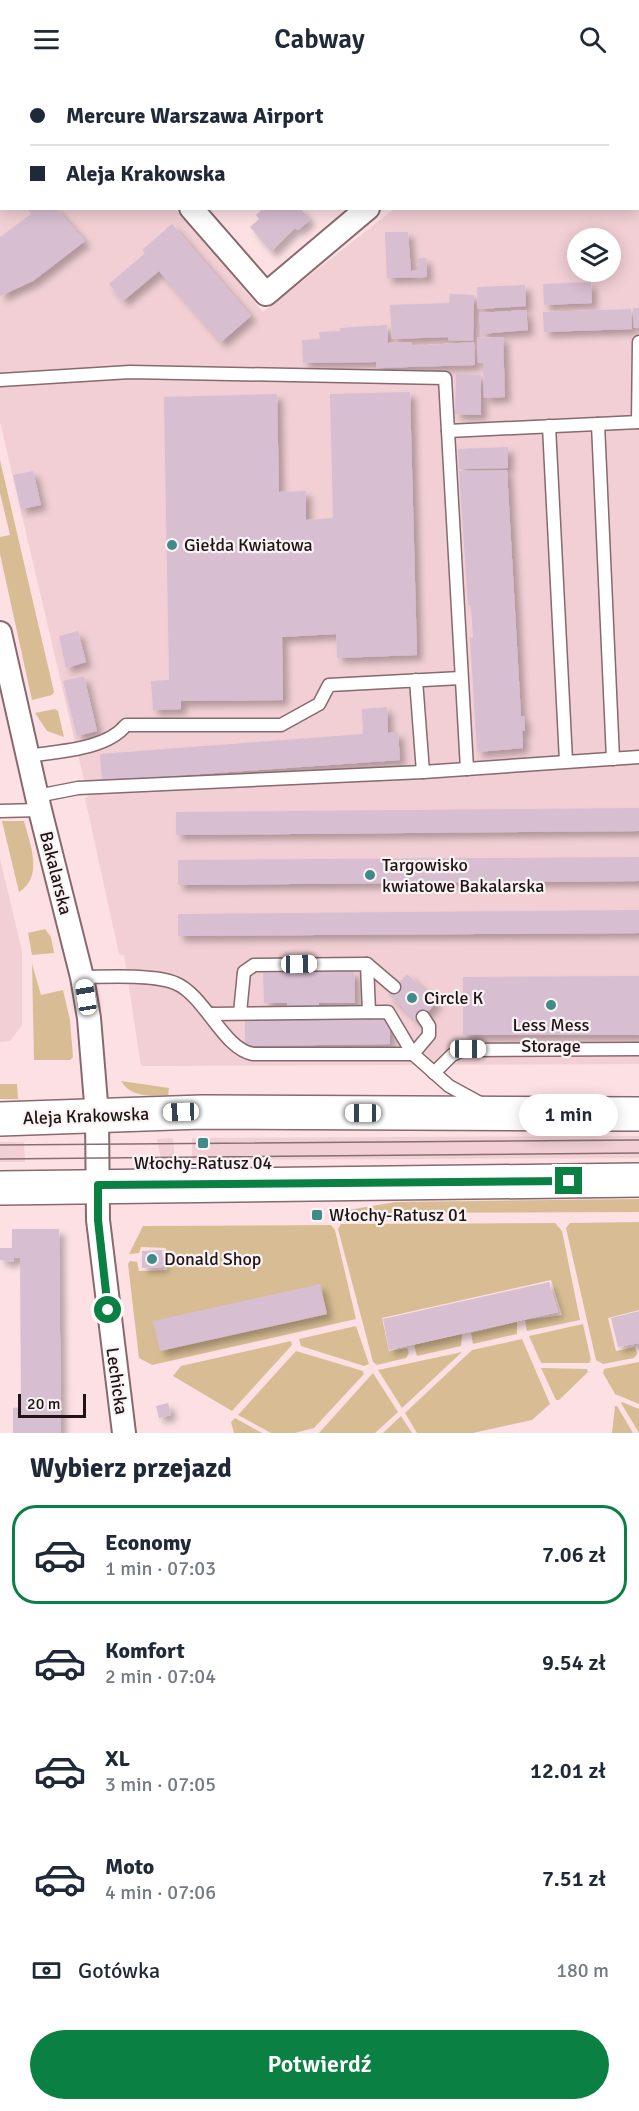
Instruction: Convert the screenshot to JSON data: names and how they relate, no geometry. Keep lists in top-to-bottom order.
{
  "streets": {
    "main road": ["Aleja Krakowska"],
    "street": ["Bakalarska", "Lechicka"]
  },
  "crossings": [
    ["Bakalarska", "Aleja Krakowska"],
    ["Bakalarska", "Lechicka"],
    ["Aleja Krakowska", "Lechicka"]
  ],
  "places": {
    "other": [
      "Giełda Kwiatowa",
      "Targowisko kwiatowe Bakalarska",
      "Circle K",
      "Less Mess Storage",
      "Donald Shop"
    ],
    "transit": ["Włochy-Ratusz 04", "Włochy-Ratusz 01"]
  },
  "scale_bar": "20 m",
  "page": {
    "header": "Cabway",
    "banner": ["Mercure Warszawa Airport", "Aleja Krakowska"],
    "bubble": "1 min",
    "scale": "20 m",
    "heading": "Wybierz przejazd",
    "list": [
      {
        "name": "Economy",
        "note": "1 min · 07:03",
        "value": "7.06 zł"
      },
      {
        "name": "Komfort",
        "note": "2 min · 07:04",
        "value": "9.54 zł"
      },
      {
        "name": "XL",
        "note": "3 min · 07:05",
        "value": "12.01 zł"
      },
      {
        "name": "Moto",
        "note": "4 min · 07:06",
        "value": "7.51 zł"
      }
    ],
    "pay": ["Gotówka", "180 m"],
    "buttons": "Potwierdź"
  }
}
